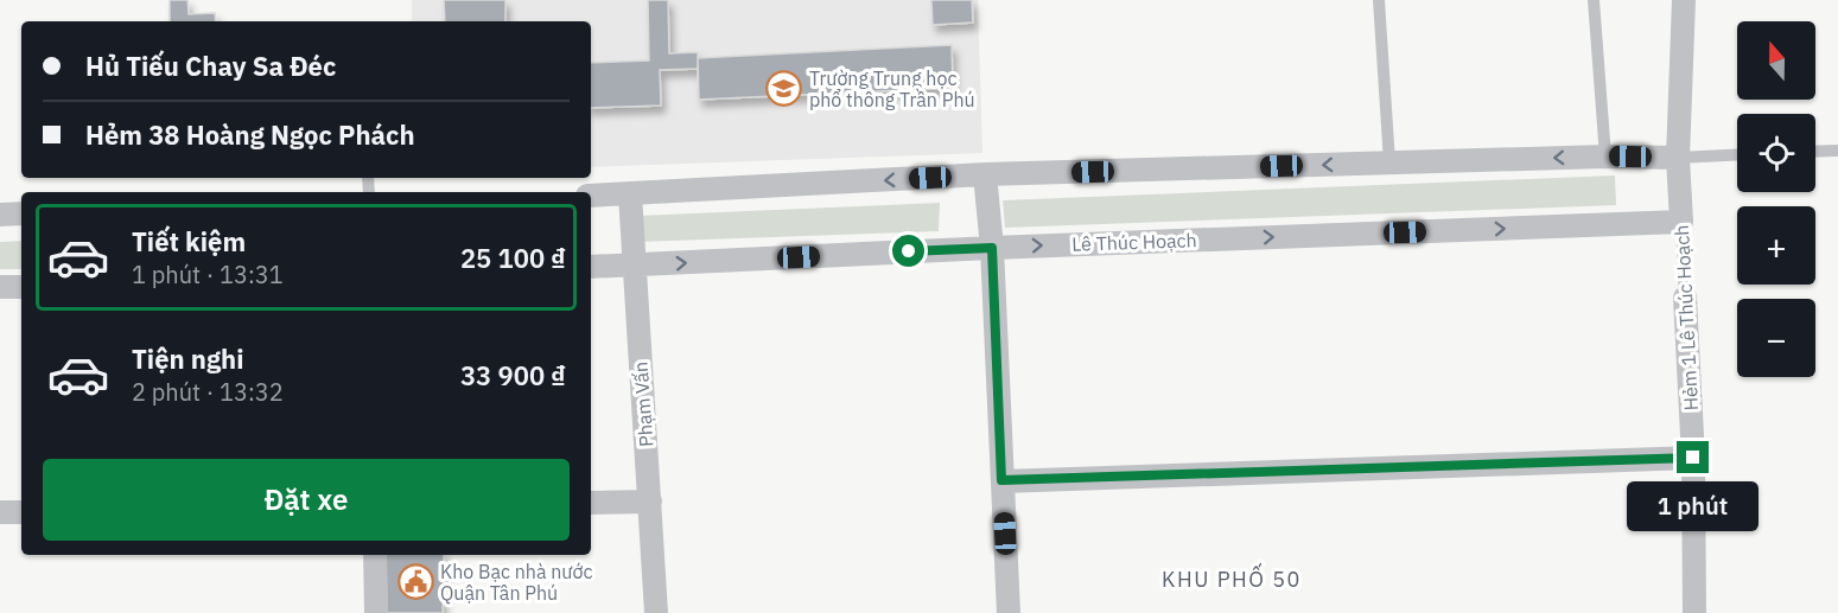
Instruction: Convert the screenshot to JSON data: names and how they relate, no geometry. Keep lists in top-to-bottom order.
{
  "streets": {
    "street": ["Lê Thúc Hoạch", "Hẻm 1 Lê Thúc Hoạch", "Phạm Vấn"]
  },
  "crossings": [
    ["Lê Thúc Hoạch", "Hẻm 1 Lê Thúc Hoạch"],
    ["Lê Thúc Hoạch", "Phạm Vấn"]
  ],
  "districts": ["KHU PHỐ 50"],
  "places": {
    "school or university": ["Trường Trung học phổ thông Trần Phú"],
    "public building": ["Kho Bạc nhà nước Quận Tân Phú"]
  },
  "north": "top",
  "page": {
    "map_buttons": ["+", "−"],
    "banner": ["Hủ Tiếu Chay Sa Đéc", "Hẻm 38 Hoàng Ngọc Phách"],
    "list": [
      {
        "name": "Tiết kiệm",
        "note": "1 phút · 13:31",
        "value": "25 100 ₫"
      },
      {
        "name": "Tiện nghi",
        "note": "2 phút · 13:32",
        "value": "33 900 ₫"
      }
    ],
    "buttons": "Đặt xe",
    "bubble": "1 phút"
  }
}
